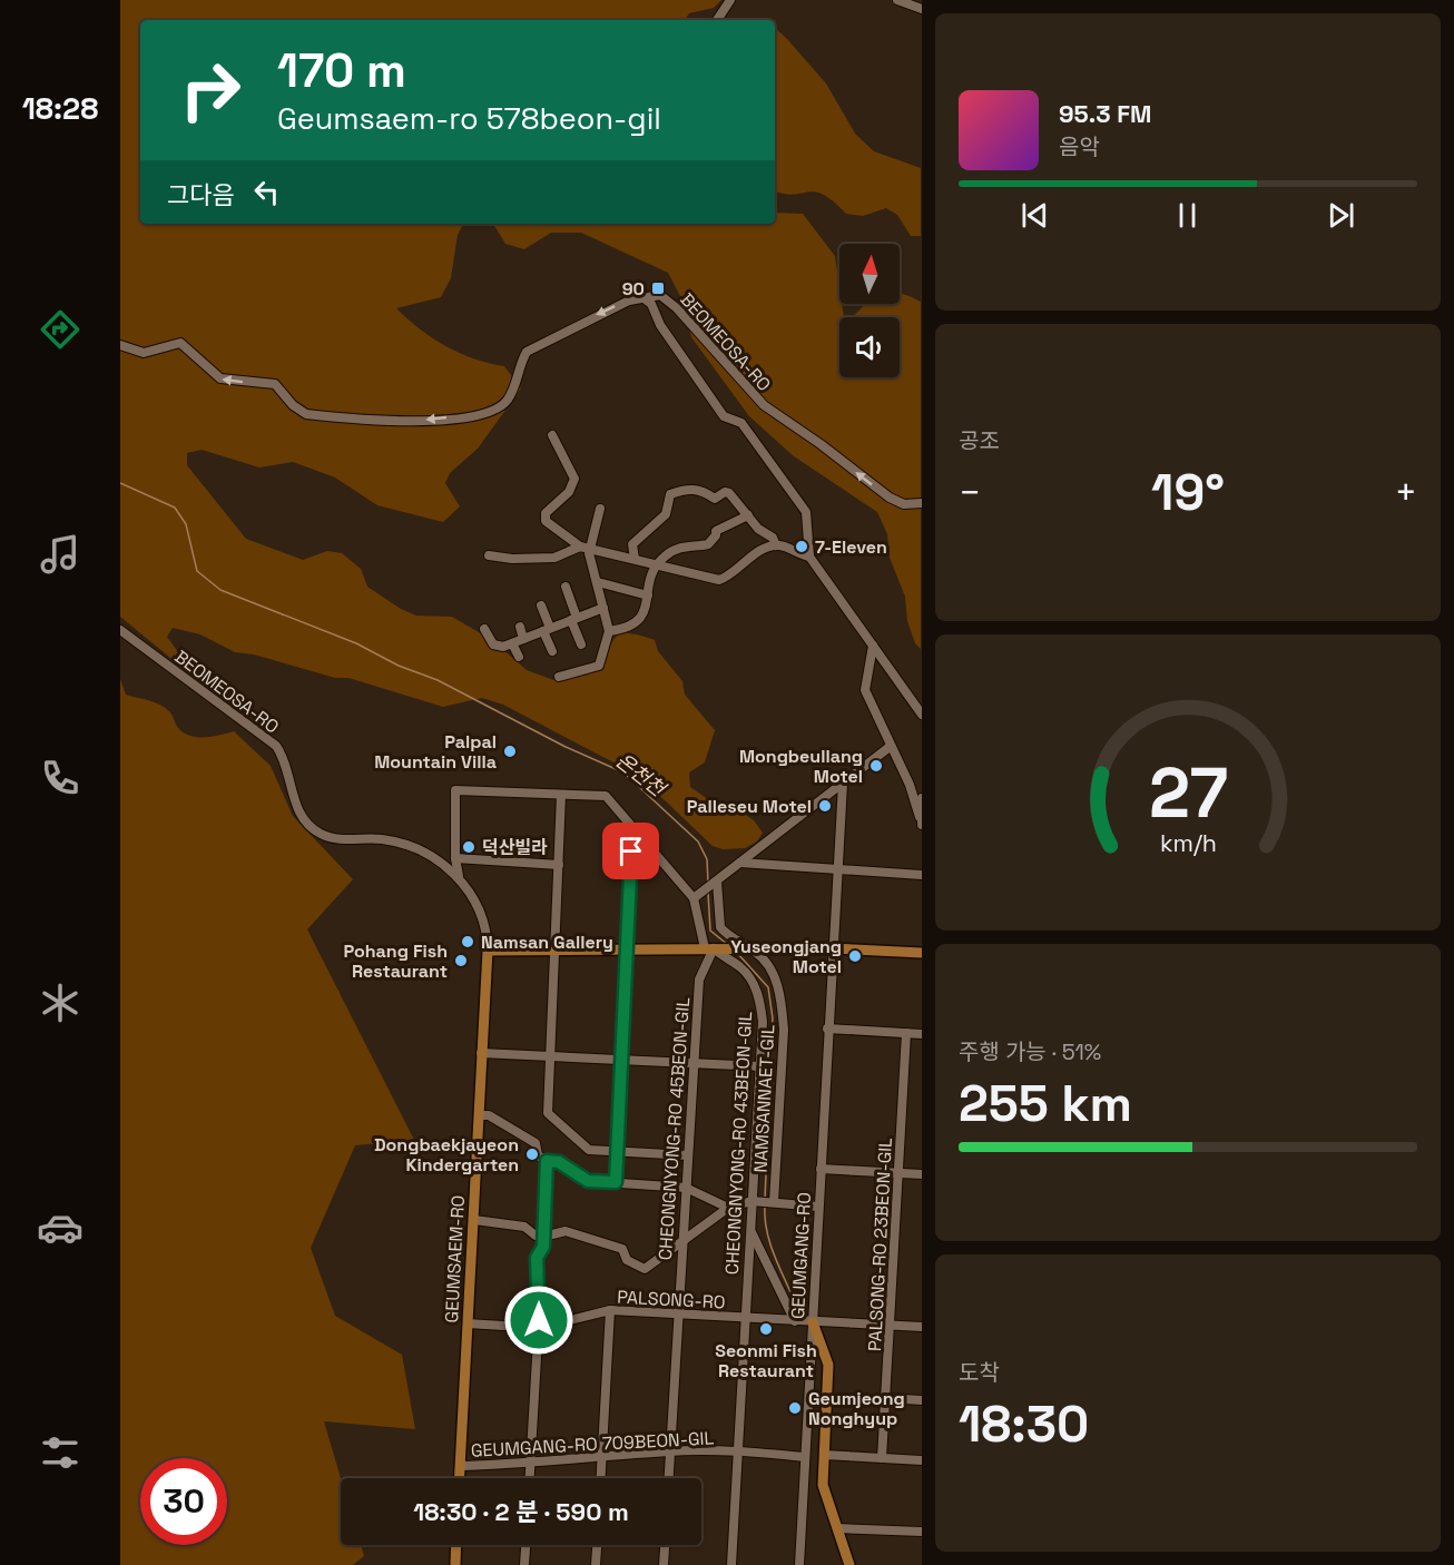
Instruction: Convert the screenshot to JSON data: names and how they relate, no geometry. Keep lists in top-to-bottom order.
{
  "streets": {
    "main road": ["GEUMSAEM-RO"],
    "street": [
      "BEOMEOSA-RO",
      "NAMSANNAET-GIL",
      "CHEONGNYONG-RO 45BEON-GIL",
      "CHEONGNYONG-RO 43BEON-GIL",
      "PALSONG-RO 23BEON-GIL",
      "GEUMGANG-RO",
      "PALSONG-RO",
      "GEUMGANG-RO 709BEON-GIL"
    ]
  },
  "crossings": [
    ["BEOMEOSA-RO", "GEUMSAEM-RO"],
    ["CHEONGNYONG-RO 45BEON-GIL", "CHEONGNYONG-RO 43BEON-GIL"],
    ["CHEONGNYONG-RO 45BEON-GIL", "PALSONG-RO"],
    ["CHEONGNYONG-RO 45BEON-GIL", "GEUMGANG-RO 709BEON-GIL"],
    ["CHEONGNYONG-RO 43BEON-GIL", "PALSONG-RO"],
    ["CHEONGNYONG-RO 43BEON-GIL", "GEUMGANG-RO 709BEON-GIL"],
    ["PALSONG-RO 23BEON-GIL", "PALSONG-RO"],
    ["GEUMGANG-RO", "PALSONG-RO"],
    ["GEUMGANG-RO", "GEUMGANG-RO 709BEON-GIL"],
    ["GEUMSAEM-RO", "PALSONG-RO"],
    ["GEUMSAEM-RO", "GEUMGANG-RO 709BEON-GIL"]
  ],
  "water": ["온천천"],
  "places": {
    "transit": ["90"],
    "other": [
      "7-Eleven",
      "Palpal Mountain Villa",
      "Mongbeullang Motel",
      "Palleseu Motel",
      "덕산빌라",
      "Namsan Gallery",
      "Yuseongjang Motel",
      "Pohang Fish Restaurant",
      "Dongbaekjayeon Kindergarten",
      "Seonmi Fish Restaurant",
      "Geumjeong Nonghyup"
    ]
  },
  "north": "top",
  "page": {
    "tabs": "18:28",
    "turn": ["170 m", "Geumsaem-ro 578beon-gil"],
    "song": ["95.3 FM", "음악"],
    "then": "그다음",
    "tile": [
      "공조",
      ["주행 가능 · 51%", "255 km"],
      ["도착", "18:30"]
    ],
    "heat": ["−", "19°", "+"],
    "limit": "30",
    "trip": "18:30 · 2 분 · 590 m",
    "gauge": ["27", "km/h"]
  }
}
